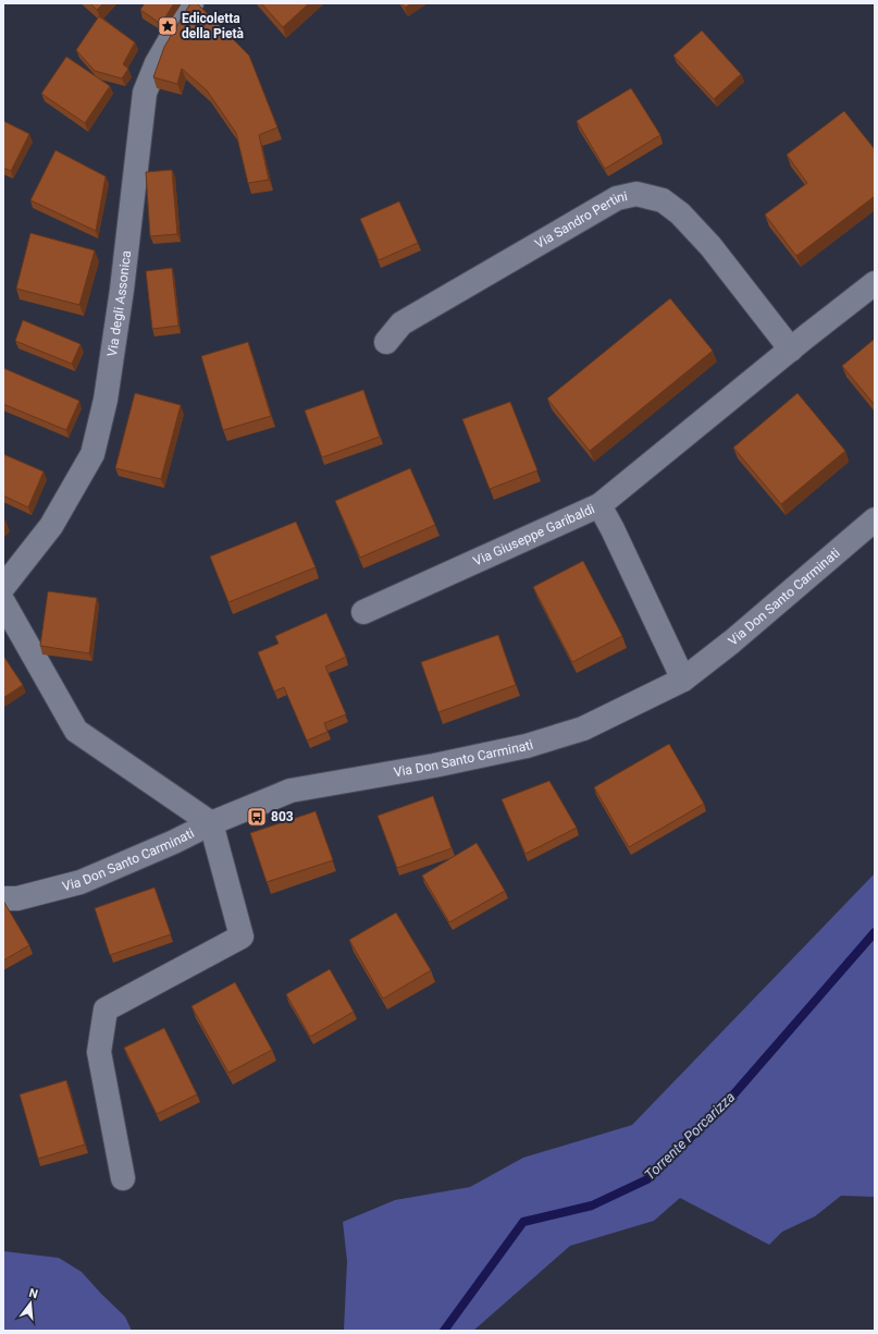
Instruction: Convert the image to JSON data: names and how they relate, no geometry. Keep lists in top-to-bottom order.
{
  "streets": {
    "street": [
      "Via Sandro Pertini",
      "Via degli Assonica",
      "Via Giuseppe Garibaldi",
      "Via Don Santo Carminati"
    ]
  },
  "crossings": [
    ["Via Giuseppe Garibaldi", "Via Don Santo Carminati"]
  ],
  "water": ["Torrente Porcarizza"],
  "places": {
    "place": ["Edicoletta della Pietà"],
    "bus stop": ["803"]
  },
  "north": "top"
}
